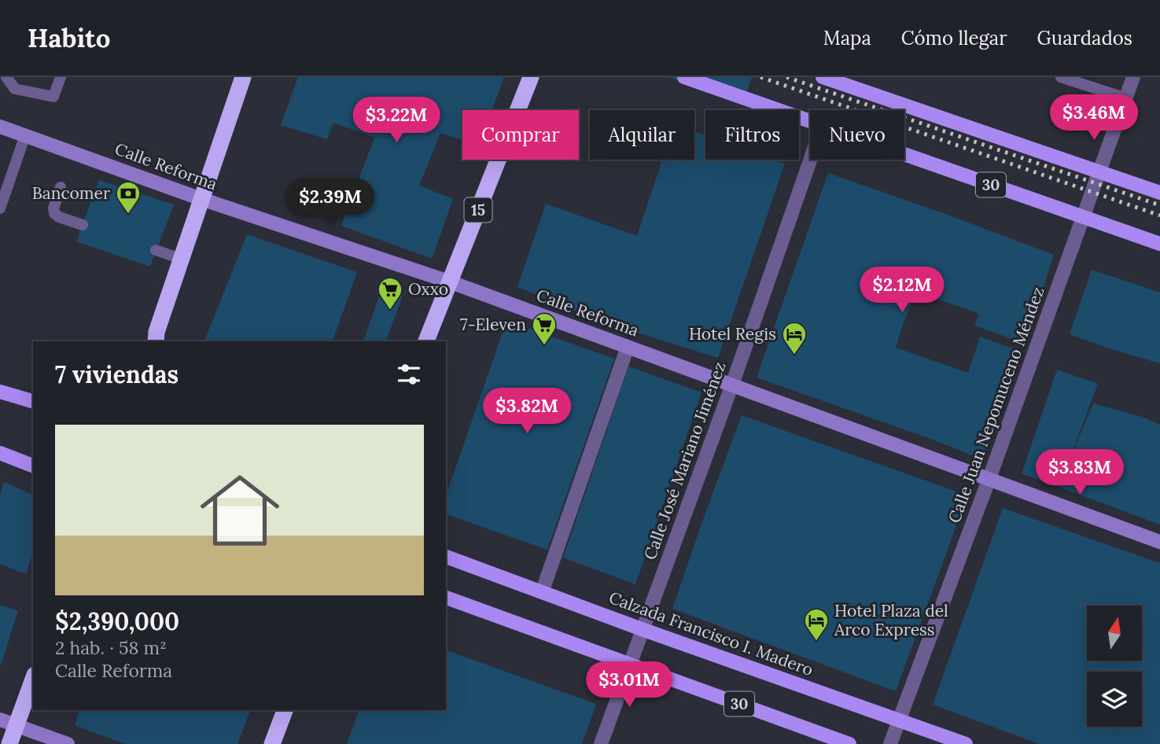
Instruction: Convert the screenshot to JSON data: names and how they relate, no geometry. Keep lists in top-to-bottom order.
{
  "streets": {
    "highway": ["15"],
    "main road": ["30", "Calzada Francisco I. Madero"],
    "street": ["Calle Reforma", "Calle Juan Nepomuceno Méndez", "Calle José Mariano Jiménez"]
  },
  "crossings": [
    ["Calle Reforma", "15"],
    ["Calle Reforma", "Calle Juan Nepomuceno Méndez"],
    ["Calle Reforma", "Calle José Mariano Jiménez"],
    ["30", "Calle Juan Nepomuceno Méndez"],
    ["30", "Calle José Mariano Jiménez"],
    ["Calle Juan Nepomuceno Méndez", "Calzada Francisco I. Madero"],
    ["Calle José Mariano Jiménez", "Calzada Francisco I. Madero"]
  ],
  "places": {
    "bank": ["Bancomer"],
    "supermarket": ["Oxxo", "7-Eleven"],
    "hotel": ["Hotel Regis", "Hotel Plaza del Arco Express"]
  },
  "north": "top",
  "page": {
    "header": "Habito",
    "nav": ["Mapa", "Cómo llegar", "Guardados"],
    "price": [
      "$3.46M",
      "$3.22M",
      "$2.39M",
      "$2.12M",
      "$3.82M",
      "$3.83M",
      "$3.01M"
    ],
    "chip": [
      "Comprar",
      "Alquilar",
      "Filtros",
      "Nuevo"
    ],
    "heading": "7 viviendas",
    "list": [
      {
        "name": "$2,390,000",
        "note": "2 hab. · 58 m² · Calle Reforma"
      }
    ]
  }
}
